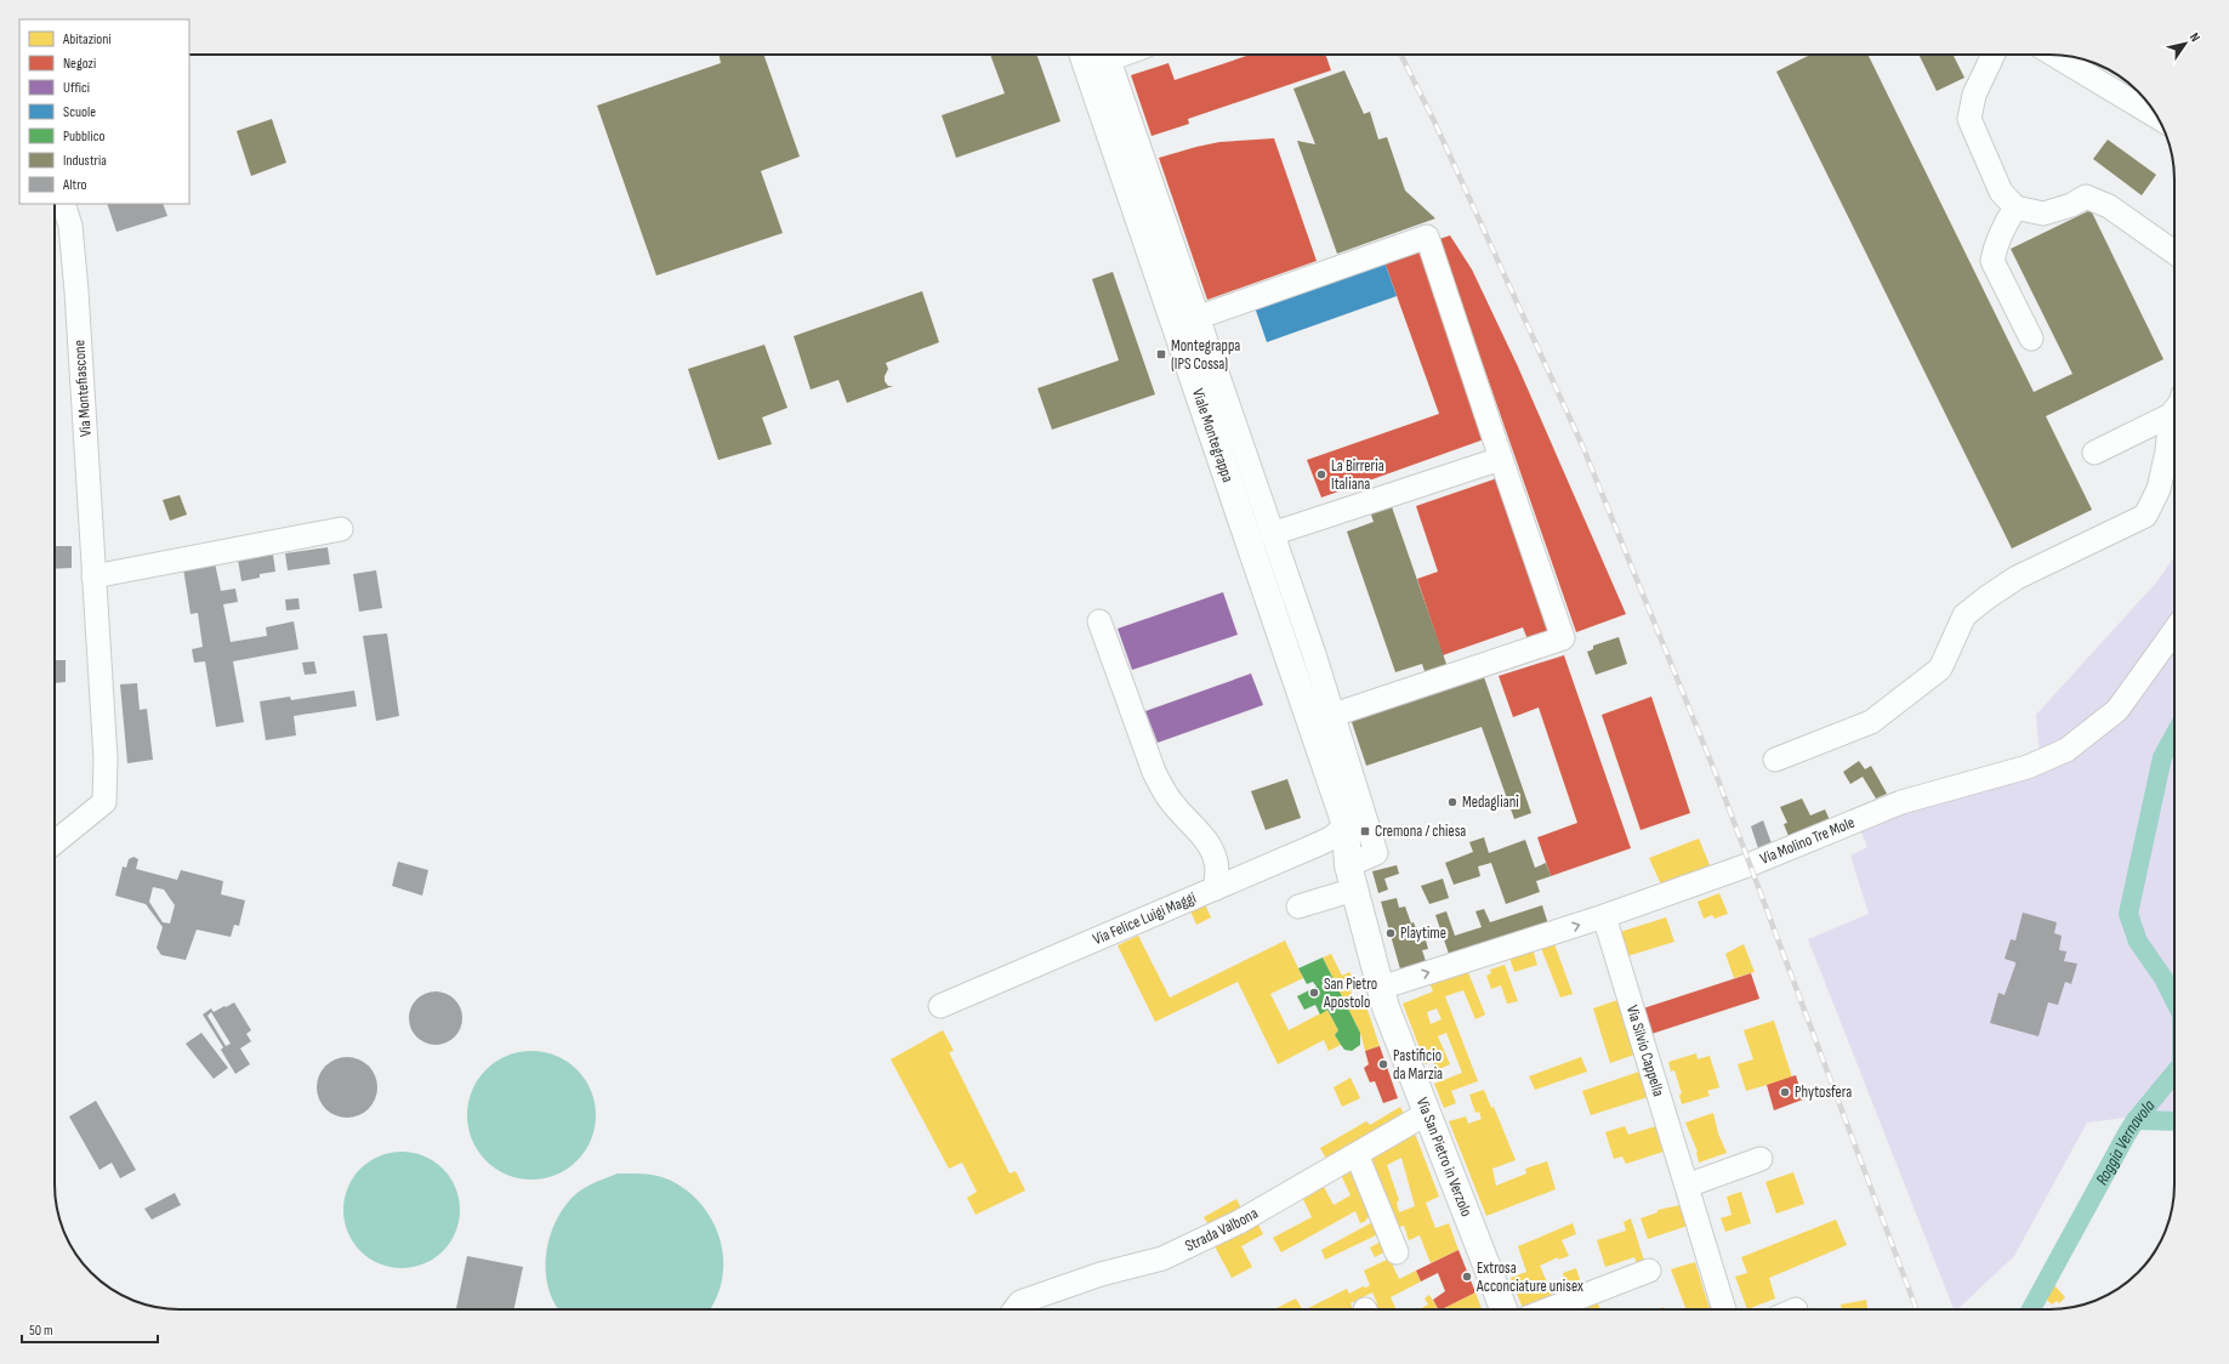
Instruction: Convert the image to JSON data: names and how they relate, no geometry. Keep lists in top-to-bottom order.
{
  "streets": {
    "main road": ["Viale Montegrappa", "Via San Pietro in Verzolo"],
    "street": [
      "Via Montefiascone",
      "Via Molino Tre Mole",
      "Via Felice Luigi Maggi",
      "Via Silvio Cappella",
      "Strada Valbona"
    ]
  },
  "crossings": [
    ["Viale Montegrappa", "Via Felice Luigi Maggi"],
    ["Viale Montegrappa", "Via San Pietro in Verzolo"],
    ["Via Molino Tre Mole", "Via Silvio Cappella"],
    ["Via Molino Tre Mole", "Via San Pietro in Verzolo"],
    ["Via Felice Luigi Maggi", "Via San Pietro in Verzolo"],
    ["Via San Pietro in Verzolo", "Strada Valbona"]
  ],
  "water": ["Roggia Vernavola"],
  "places": {
    "transit": ["Montegrappa (IPS Cossa)", "Cremona / chiesa"],
    "other": [
      "La Birreria Italiana",
      "Medagliani",
      "Playtime",
      "San Pietro Apostolo",
      "Pastificio da Marzia",
      "Phytosfera",
      "Extrosa Acconciature unisex"
    ]
  },
  "legend": [
    "Abitazioni",
    "Negozi",
    "Uffici",
    "Scuole",
    "Pubblico",
    "Industria",
    "Altro"
  ],
  "scale_bar": "50 m",
  "north": "top right"
}
